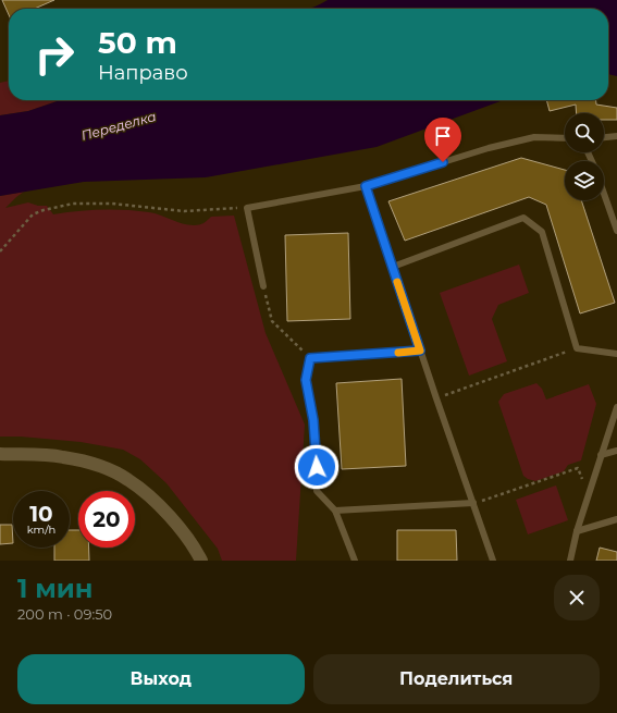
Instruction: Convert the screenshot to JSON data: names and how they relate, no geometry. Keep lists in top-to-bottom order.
{
  "water": ["Переделка"],
  "page": {
    "turn": ["50 m", "Направо"],
    "speed": "10 km/h",
    "limit": "20",
    "heading": ["1 мин", "200 m · 09:50"],
    "buttons": ["Выход", "Поделиться"]
  }
}
